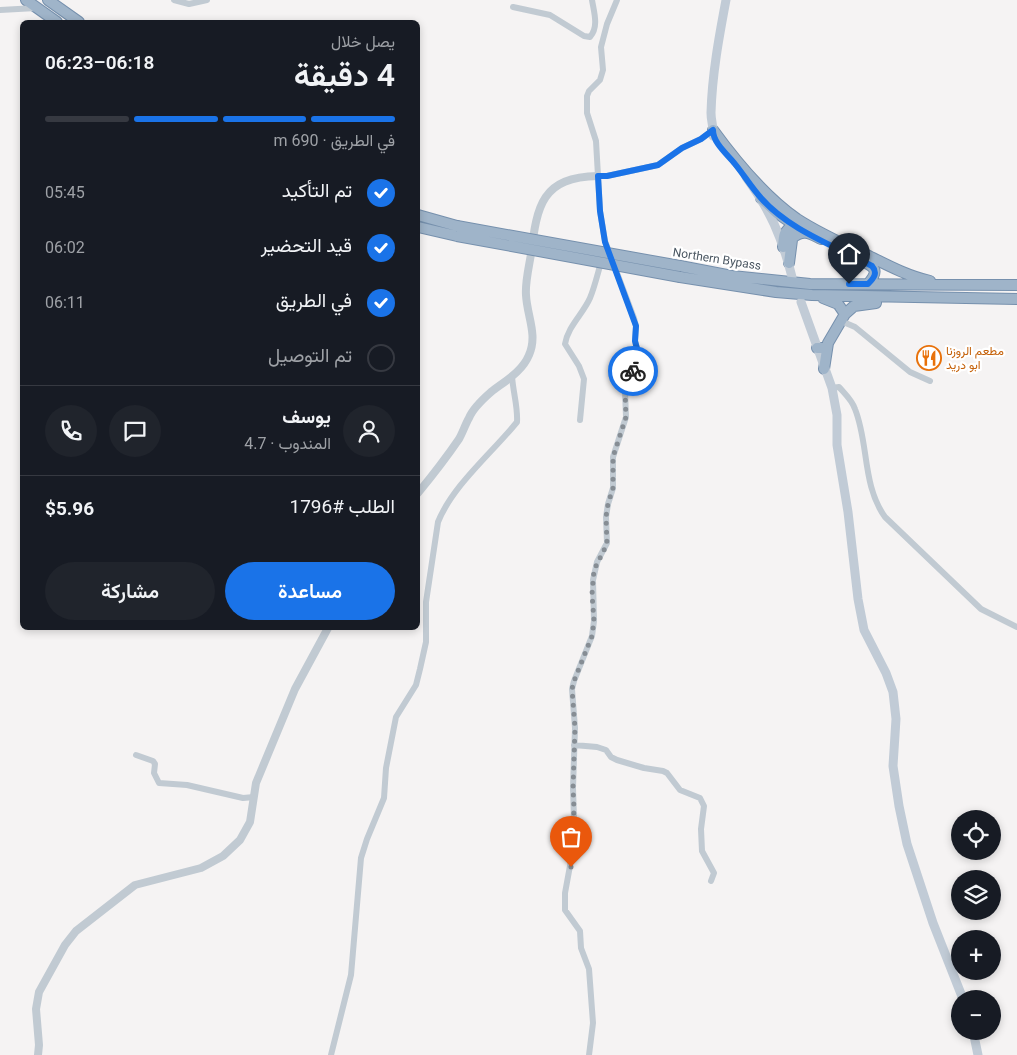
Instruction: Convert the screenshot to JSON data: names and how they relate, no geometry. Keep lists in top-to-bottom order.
{
  "streets": {
    "highway": ["Northern Bypass"]
  },
  "places": {
    "restaurant": ["مطعم الروزنا ابو دريد"]
  },
  "page": {
    "heading": ["4 دقيقة", "يصل خلال", "06:18–06:23"],
    "panel": [
      "يوسف",
      "المندوب · 4.7",
      "الطلب #1796",
      "$5.96"
    ],
    "bar": "في الطريق · 690 m",
    "list": [
      ["تم التأكيد", "05:45"],
      ["قيد التحضير", "06:02"],
      ["في الطريق", "06:11"],
      "تم التوصيل"
    ],
    "buttons": ["مساعدة", "مشاركة"],
    "map_buttons": ["+", "−"]
  }
}
